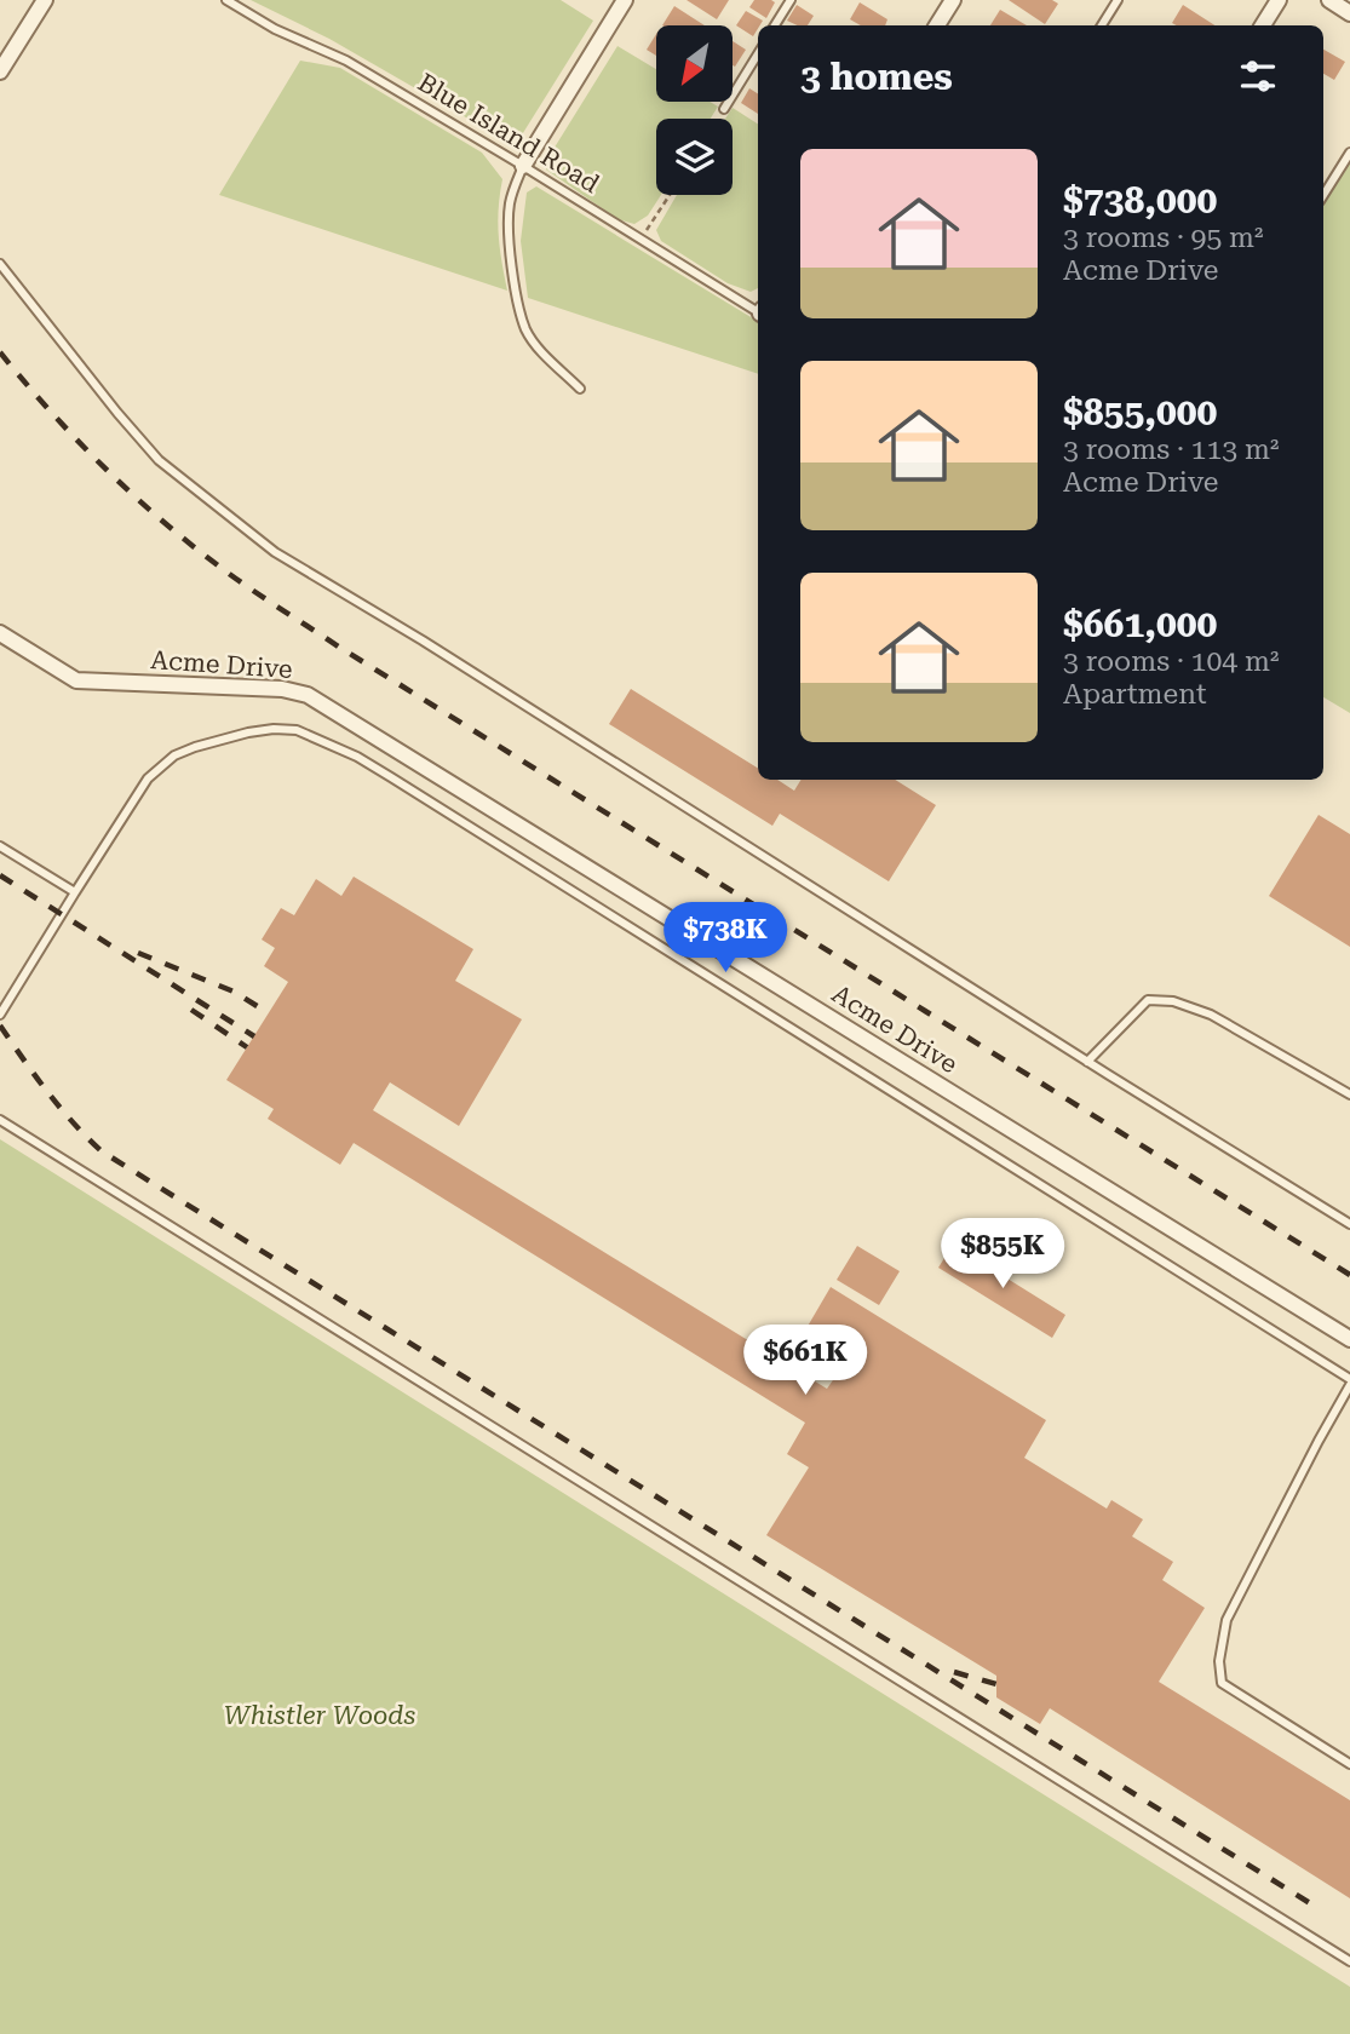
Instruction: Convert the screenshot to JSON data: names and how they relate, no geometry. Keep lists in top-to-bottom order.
{
  "streets": {
    "street": ["Acme Drive"],
    "lane": ["Blue Island Road"]
  },
  "parks": ["Whistler Woods"],
  "north": "bottom left",
  "page": {
    "heading": "3 homes",
    "list": [
      {
        "name": "$738,000",
        "note": "3 rooms · 95 m² · Acme Drive"
      },
      {
        "name": "$855,000",
        "note": "3 rooms · 113 m² · Acme Drive"
      },
      {
        "name": "$661,000",
        "note": "3 rooms · 104 m² · Apartment"
      }
    ],
    "price": ["$738K", "$855K", "$661K"]
  }
}
